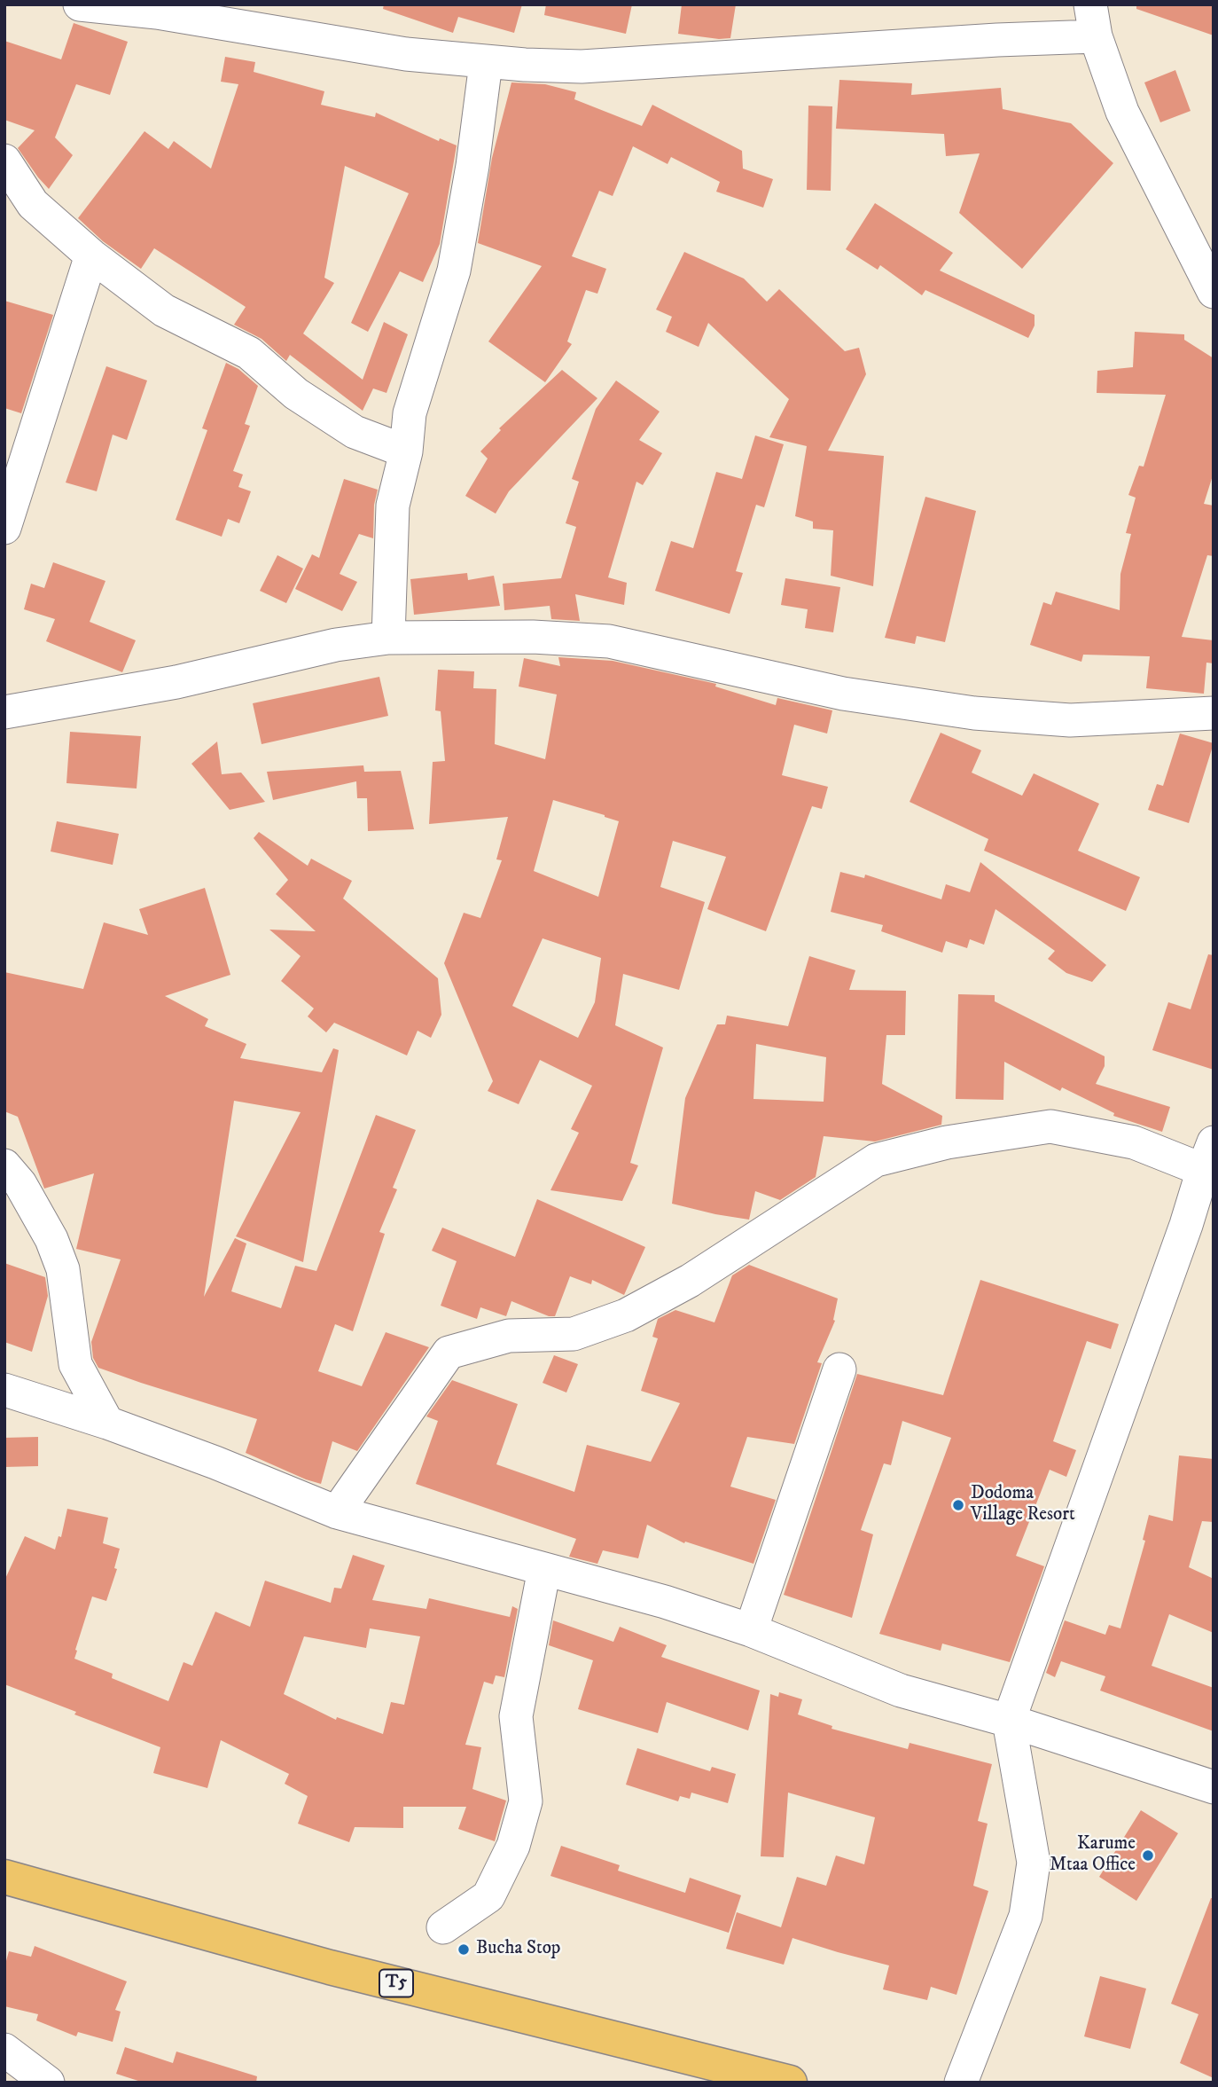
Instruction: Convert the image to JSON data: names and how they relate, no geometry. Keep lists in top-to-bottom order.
{
  "streets": {
    "highway": ["T5"]
  },
  "places": ["Dodoma Village Resort", "Karume Mtaa Office", "Bucha Stop"]
}
